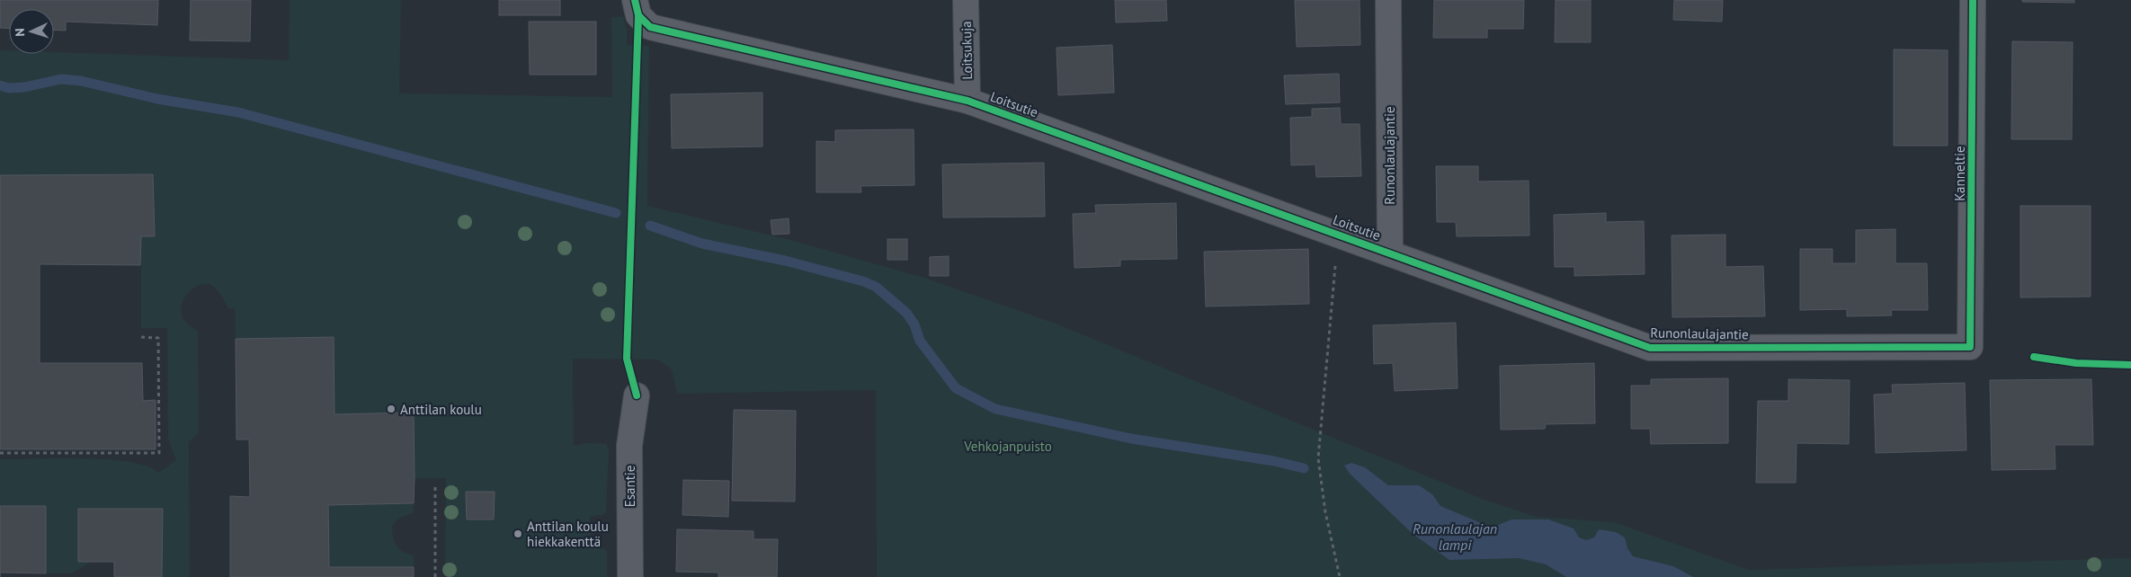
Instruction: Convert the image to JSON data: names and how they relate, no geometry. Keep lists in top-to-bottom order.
{
  "streets": {
    "street": [
      "Loitsukuja",
      "Loitsutie",
      "Runonlaulajantie",
      "Kanneltie",
      "Esantie"
    ]
  },
  "crossings": [
    ["Loitsukuja", "Loitsutie"],
    ["Loitsutie", "Runonlaulajantie"],
    ["Runonlaulajantie", "Kanneltie"]
  ],
  "water": ["Runonlaulajan lampi"],
  "parks": ["Vehkojanpuisto"],
  "places": ["Anttilan koulu", "Anttilan koulu hiekkakenttä"],
  "north": "left"
}
